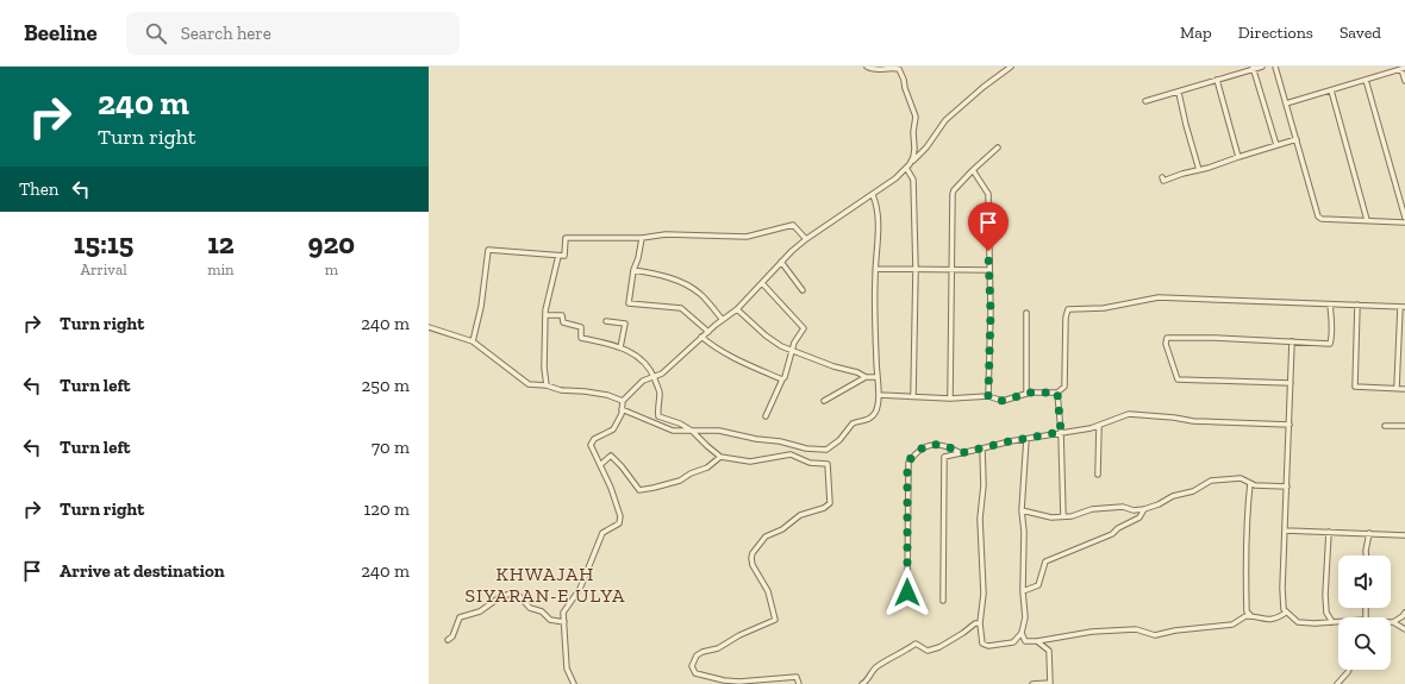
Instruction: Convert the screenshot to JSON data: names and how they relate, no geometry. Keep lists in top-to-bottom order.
{
  "districts": ["KHWAJAH SIYARAN-E ULYA"],
  "page": {
    "header": "Beeline",
    "search": "Search here",
    "nav": ["Map", "Directions", "Saved"],
    "turn": ["240 m", "Turn right"],
    "then": "Then",
    "eta": [
      "15:15",
      "Arrival",
      "12",
      "min",
      "920",
      "m"
    ],
    "list": [
      {
        "name": "Turn right",
        "value": "240 m"
      },
      {
        "name": "Turn left",
        "value": "250 m"
      },
      {
        "name": "Turn left",
        "value": "70 m"
      },
      {
        "name": "Turn right",
        "value": "120 m"
      },
      {
        "name": "Arrive at destination",
        "value": "240 m"
      }
    ]
  }
}
